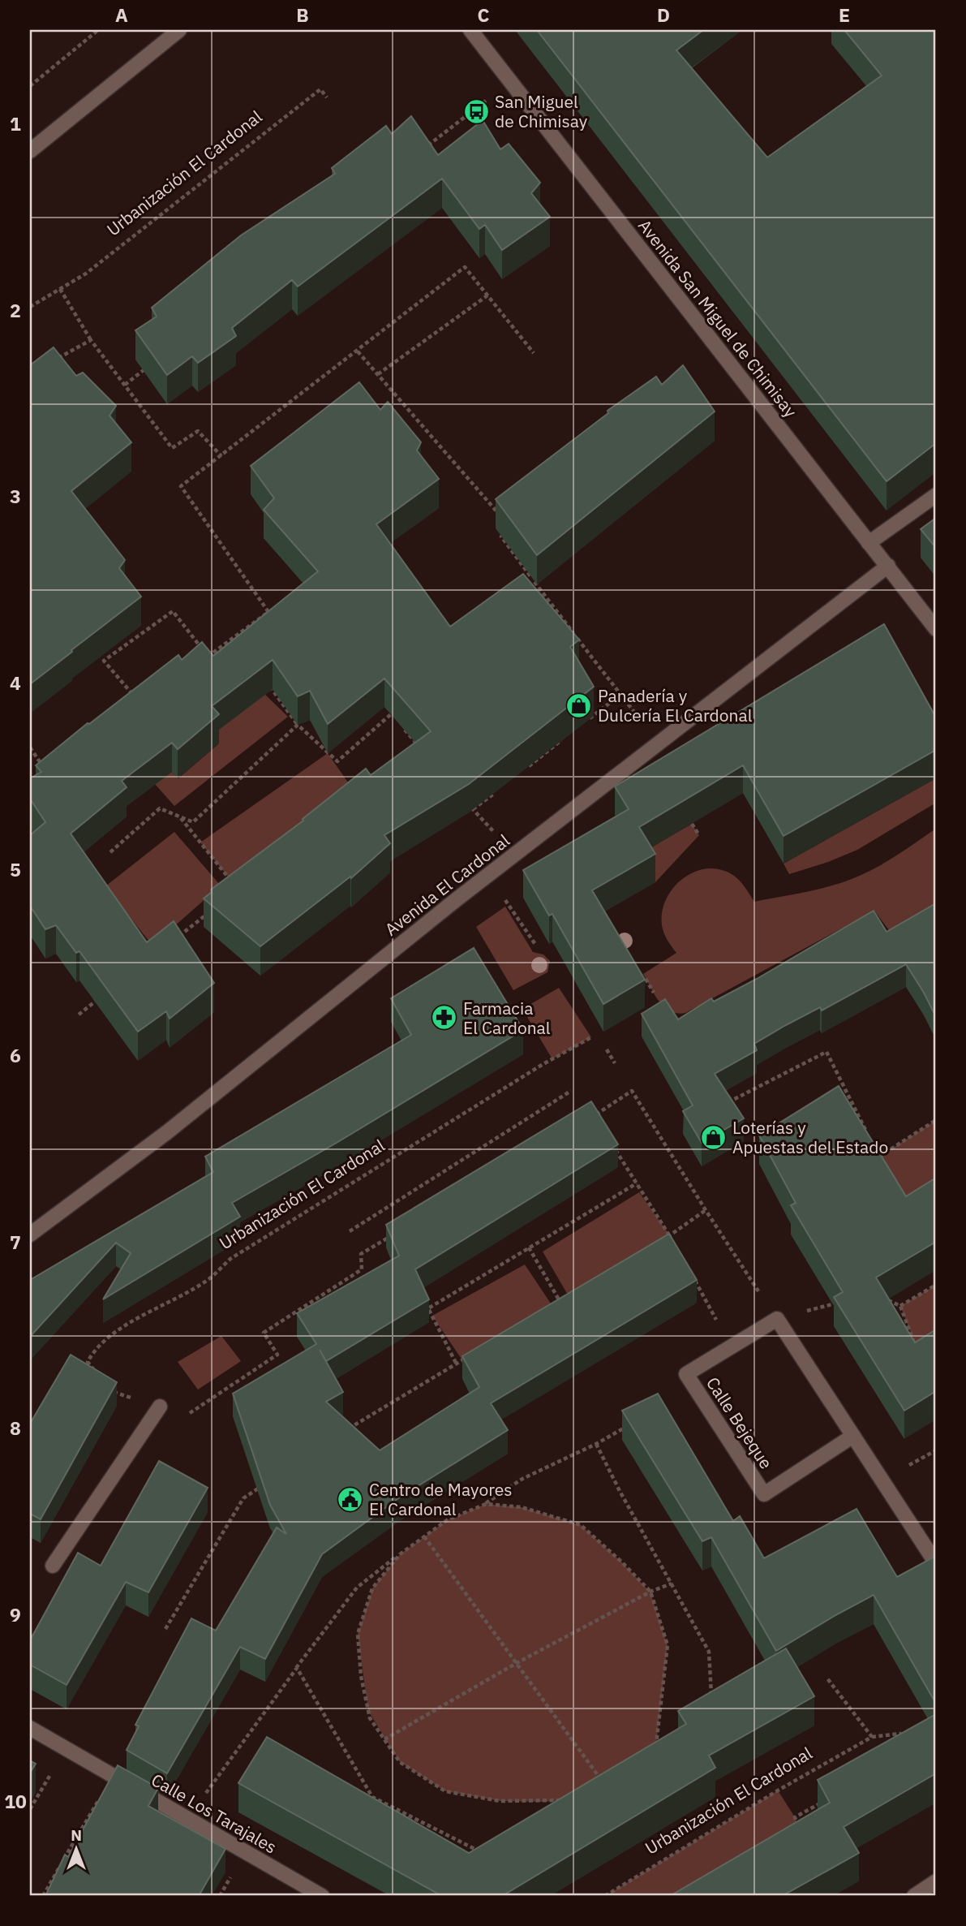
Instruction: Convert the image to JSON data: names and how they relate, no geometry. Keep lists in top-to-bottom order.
{
  "streets": {
    "street": [
      "Avenida San Miguel de Chimisay",
      "Avenida El Cardonal",
      "Calle Bejeque",
      "Calle Los Tarajales"
    ],
    "path": ["Urbanización El Cardonal"]
  },
  "crossings": [
    ["Avenida San Miguel de Chimisay", "Avenida El Cardonal"]
  ],
  "places": {
    "bus stop": ["San Miguel de Chimisay"],
    "shop": ["Panadería y Dulcería El Cardonal", "Loterías y Apuestas del Estado"],
    "pharmacy": ["Farmacia El Cardonal"],
    "public building": ["Centro de Mayores El Cardonal"]
  },
  "north": "top",
  "grid": {
    "columns": [
      "A",
      "B",
      "C",
      "D",
      "E"
    ],
    "rows": [
      "1",
      "2",
      "3",
      "4",
      "5",
      "6",
      "7",
      "8",
      "9",
      "10"
    ]
  }
}
